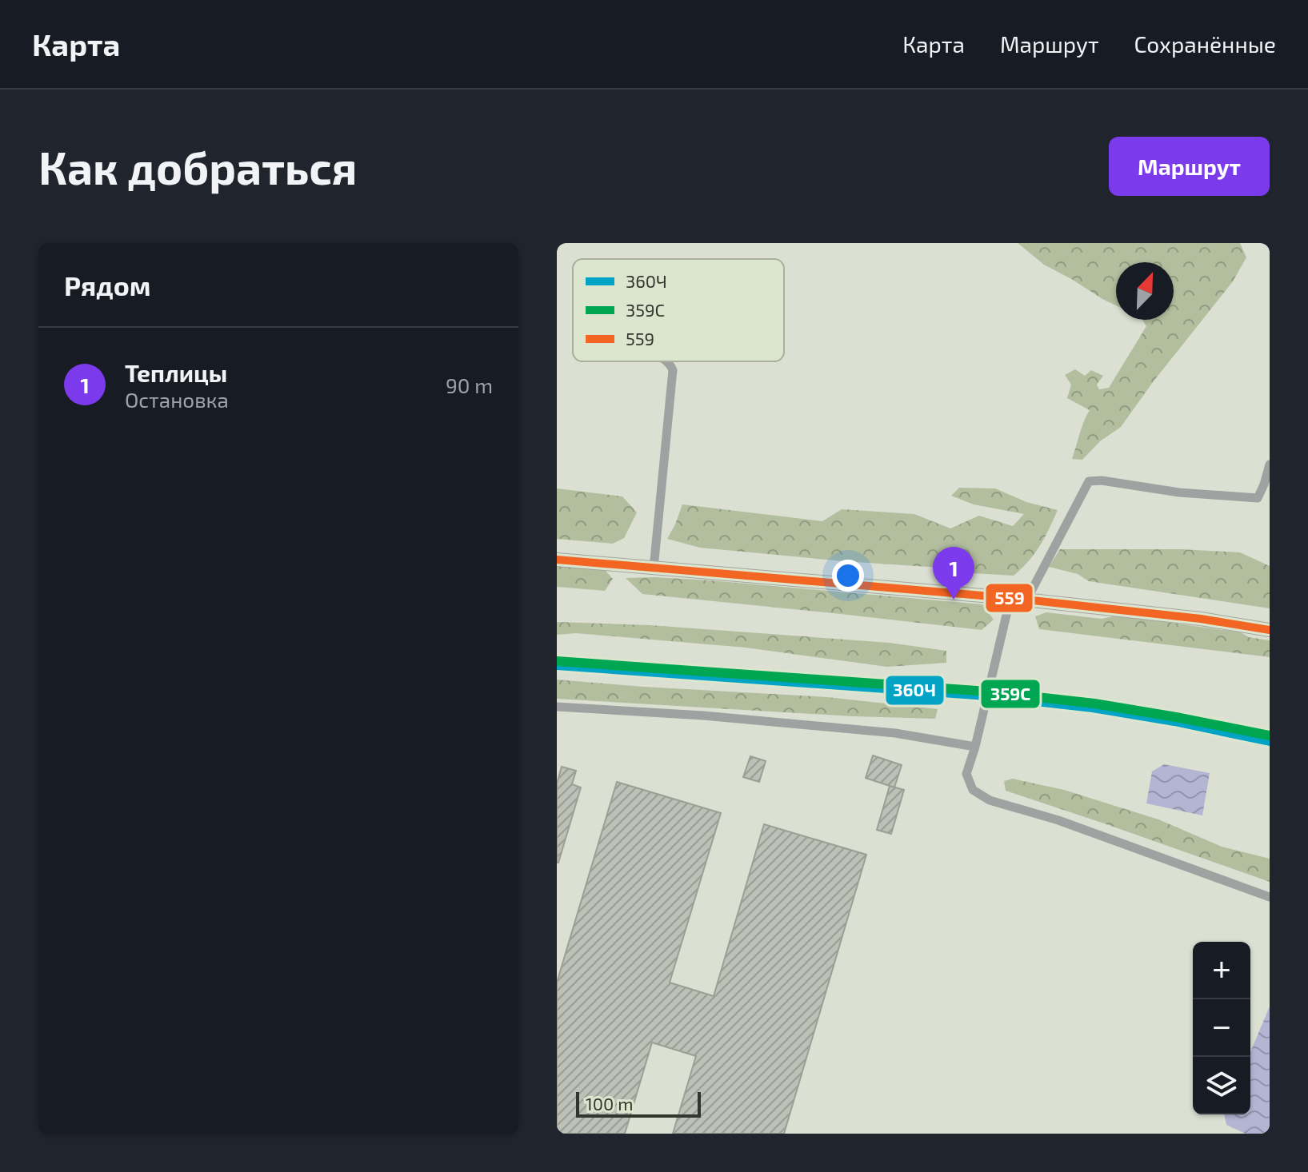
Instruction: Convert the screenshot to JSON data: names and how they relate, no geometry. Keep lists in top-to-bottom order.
{
  "lines": ["transit line 559", "transit line 359С", "transit line 360Ч"],
  "legend": ["360Ч", "359С", "559"],
  "scale_bar": "100 m",
  "north": "top right",
  "page": {
    "header": "Карта",
    "nav": ["Карта", "Маршрут", "Сохранённые"],
    "buttons": "Маршрут",
    "title": "Как добраться",
    "heading": "Рядом",
    "list": [
      {
        "mark": "1",
        "name": "Теплицы",
        "note": "Остановка",
        "value": "90 m"
      }
    ],
    "pins": "1",
    "map_buttons": ["+", "−"],
    "scale": "100 m"
  }
}
